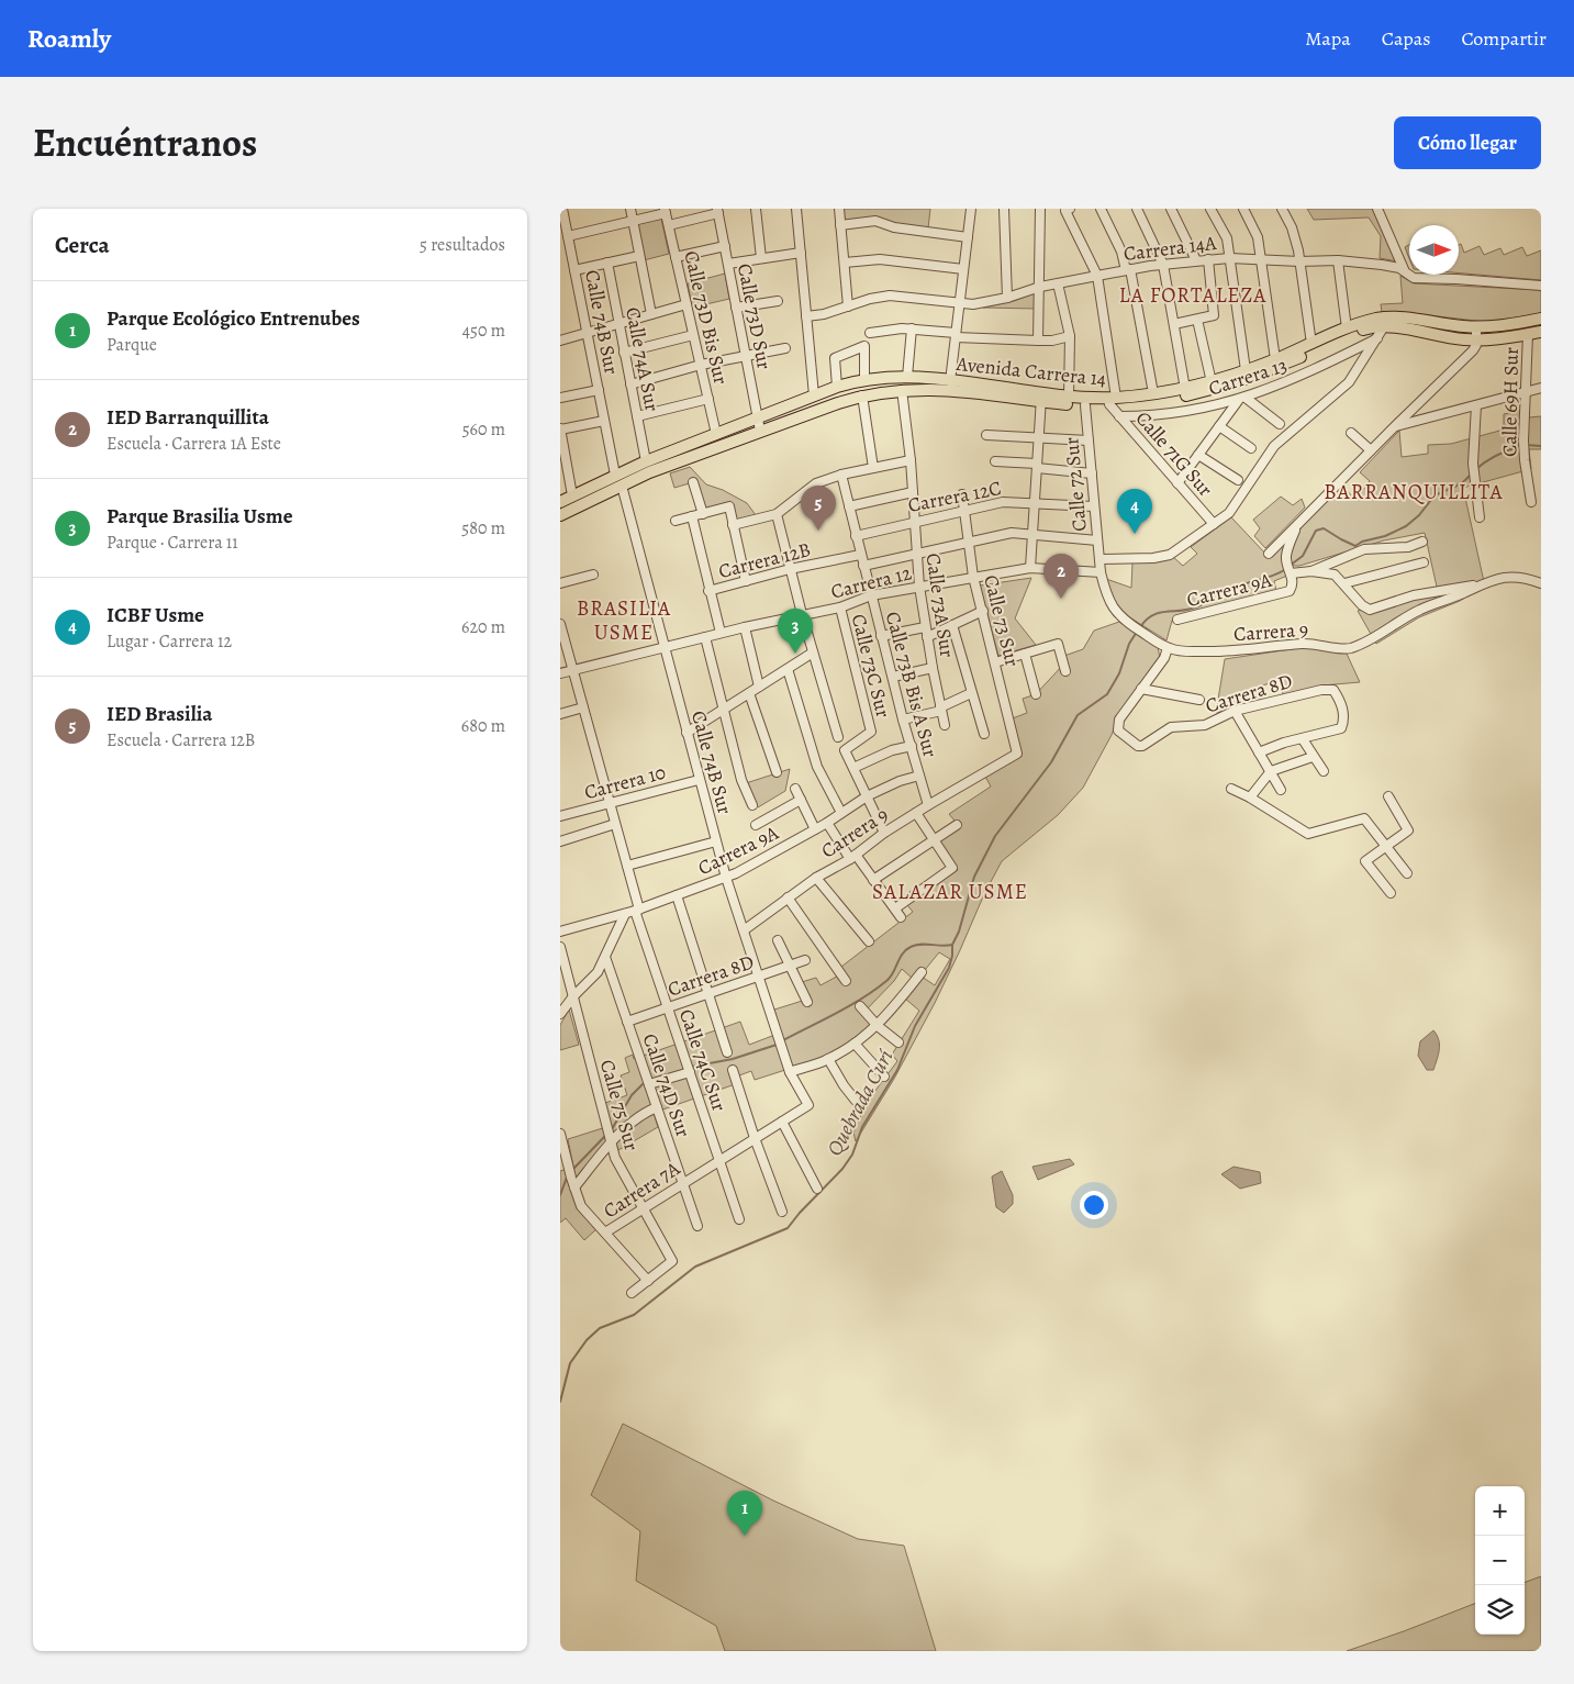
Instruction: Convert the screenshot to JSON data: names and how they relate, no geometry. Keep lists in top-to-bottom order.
{
  "streets": {
    "main road": ["Avenida Carrera 14"],
    "street": [
      "Carrera 14A",
      "Calle 73D Sur",
      "Calle 73D Bis Sur",
      "Calle 74B Sur",
      "Calle 74A Sur",
      "Carrera 13",
      "Calle 69H Sur",
      "Calle 71G Sur",
      "Calle 72 Sur",
      "Carrera 12C",
      "Carrera 12B",
      "Carrera 12",
      "Carrera 9A",
      "Calle 73A Sur",
      "Calle 73 Sur",
      "Carrera 9",
      "Calle 73C Sur",
      "Calle 73B Bis A Sur",
      "Carrera 8D",
      "Carrera 10",
      "Calle 74C Sur",
      "Calle 74D Sur",
      "Calle 75 Sur",
      "Carrera 7A"
    ]
  },
  "crossings": [
    ["Carrera 14A", "Calle 71G Sur"],
    ["Calle 73D Sur", "Avenida Carrera 14"],
    ["Calle 73D Bis Sur", "Avenida Carrera 14"],
    ["Calle 74B Sur", "Avenida Carrera 14"],
    ["Calle 74B Sur", "Carrera 12"],
    ["Calle 74B Sur", "Carrera 9A"],
    ["Calle 74B Sur", "Carrera 9"],
    ["Calle 74B Sur", "Carrera 8D"],
    ["Calle 74B Sur", "Carrera 10"],
    ["Calle 74B Sur", "Carrera 7A"],
    ["Calle 74A Sur", "Avenida Carrera 14"],
    ["Avenida Carrera 14", "Calle 69H Sur"],
    ["Avenida Carrera 14", "Calle 71G Sur"],
    ["Avenida Carrera 14", "Calle 72 Sur"],
    ["Avenida Carrera 14", "Calle 73A Sur"],
    ["Carrera 13", "Calle 71G Sur"],
    ["Calle 72 Sur", "Carrera 12C"],
    ["Calle 72 Sur", "Carrera 12"],
    ["Calle 72 Sur", "Carrera 9"],
    ["Carrera 12C", "Calle 73A Sur"],
    ["Carrera 12C", "Calle 73 Sur"],
    ["Carrera 12C", "Calle 73B Bis A Sur"],
    ["Carrera 12B", "Calle 73B Bis A Sur"],
    ["Carrera 12", "Calle 73A Sur"],
    ["Carrera 12", "Calle 73 Sur"],
    ["Carrera 12", "Calle 73C Sur"],
    ["Carrera 12", "Calle 73B Bis A Sur"],
    ["Carrera 12", "Calle 74C Sur"],
    ["Carrera 9A", "Calle 73B Bis A Sur"],
    ["Carrera 9A", "Calle 74C Sur"],
    ["Calle 73 Sur", "Carrera 9"],
    ["Carrera 9", "Calle 73B Bis A Sur"],
    ["Carrera 8D", "Calle 74C Sur"],
    ["Carrera 8D", "Calle 74D Sur"],
    ["Carrera 10", "Calle 74C Sur"],
    ["Calle 74C Sur", "Carrera 7A"],
    ["Calle 74D Sur", "Carrera 7A"],
    ["Calle 75 Sur", "Carrera 7A"]
  ],
  "districts": [
    "LA FORTALEZA",
    "BARRANQUILLITA",
    "BRASILIA USME",
    "SALAZAR USME"
  ],
  "water": ["Quebrada Curí"],
  "north": "right",
  "page": {
    "header": "Roamly",
    "nav": ["Mapa", "Capas", "Compartir"],
    "title": "Encuéntranos",
    "buttons": "Cómo llegar",
    "heading": ["Cerca", "5 resultados"],
    "list": [
      {
        "mark": "1",
        "name": "Parque Ecológico Entrenubes",
        "note": "Parque",
        "value": "450 m"
      },
      {
        "mark": "2",
        "name": "IED Barranquillita",
        "note": "Escuela · Carrera 1A Este",
        "value": "560 m"
      },
      {
        "mark": "3",
        "name": "Parque Brasilia Usme",
        "note": "Parque · Carrera 11",
        "value": "580 m"
      },
      {
        "mark": "4",
        "name": "ICBF Usme",
        "note": "Lugar · Carrera 12",
        "value": "620 m"
      },
      {
        "mark": "5",
        "name": "IED Brasilia",
        "note": "Escuela · Carrera 12B",
        "value": "680 m"
      }
    ],
    "pins": [
      "5",
      "4",
      "2",
      "3",
      "1"
    ],
    "map_buttons": ["+", "−"]
  }
}
